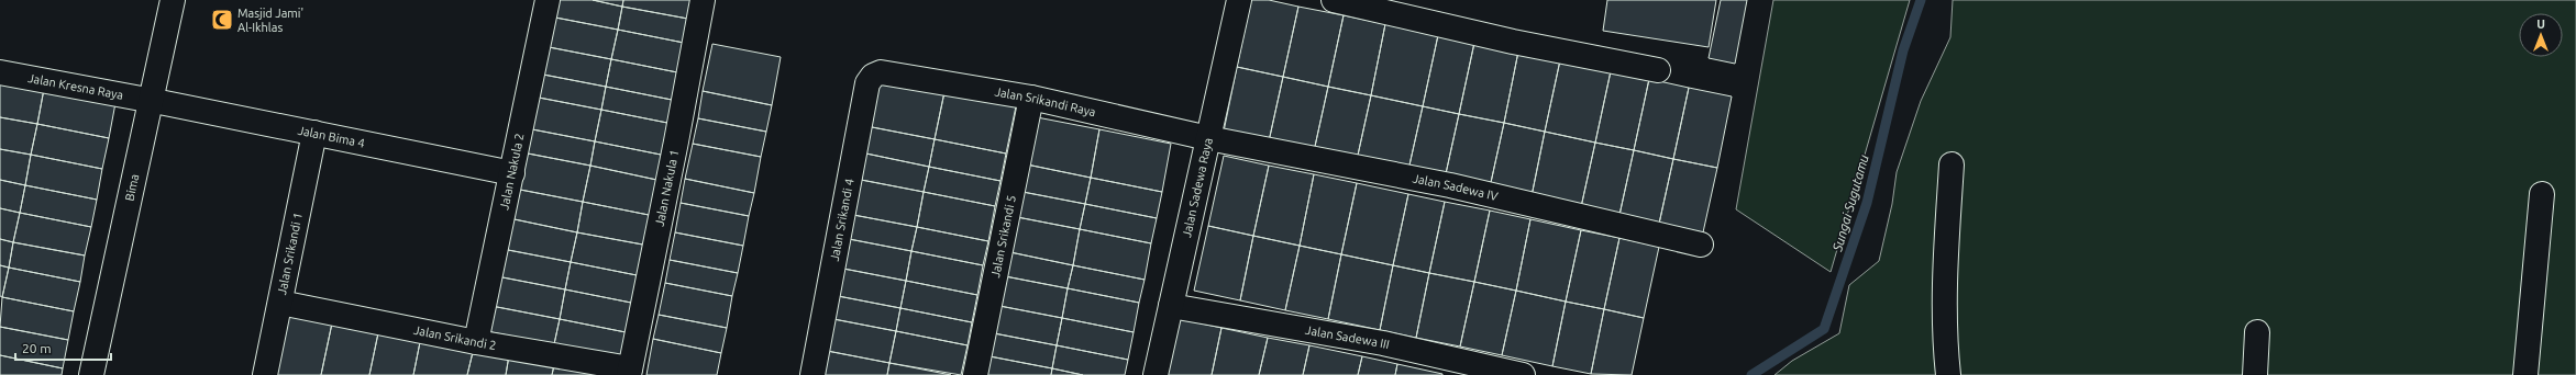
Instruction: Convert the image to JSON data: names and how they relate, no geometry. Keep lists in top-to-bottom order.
{
  "streets": {
    "street": [
      "Jalan Kresna Raya",
      "Jalan Srikandi Raya",
      "Jalan Bima 4",
      "Jalan Nakula 2",
      "Bima",
      "Jalan Nakula 1",
      "Jalan Sadewa Raya",
      "Jalan Sadewa IV",
      "Jalan Srikandi 4",
      "Jalan Srikandi 5",
      "Jalan Srikandi 1",
      "Jalan Srikandi 2",
      "Jalan Sadewa III"
    ]
  },
  "crossings": [
    ["Jalan Kresna Raya", "Jalan Bima 4"],
    ["Jalan Kresna Raya", "Bima"],
    ["Jalan Srikandi Raya", "Jalan Sadewa Raya"],
    ["Jalan Srikandi Raya", "Jalan Sadewa IV"],
    ["Jalan Srikandi Raya", "Jalan Srikandi 4"],
    ["Jalan Srikandi Raya", "Jalan Srikandi 5"],
    ["Jalan Bima 4", "Jalan Nakula 2"],
    ["Jalan Bima 4", "Bima"],
    ["Jalan Bima 4", "Jalan Srikandi 1"],
    ["Jalan Nakula 2", "Jalan Srikandi 2"],
    ["Jalan Nakula 1", "Jalan Srikandi 2"],
    ["Jalan Sadewa Raya", "Jalan Sadewa IV"],
    ["Jalan Sadewa Raya", "Jalan Sadewa III"],
    ["Jalan Srikandi 1", "Jalan Srikandi 2"]
  ],
  "water": ["Sungai Sugutamu"],
  "places": {
    "mosque": ["Masjid Jami' Al-Ikhlas"]
  },
  "scale_bar": "20 m",
  "north": "top"
}
